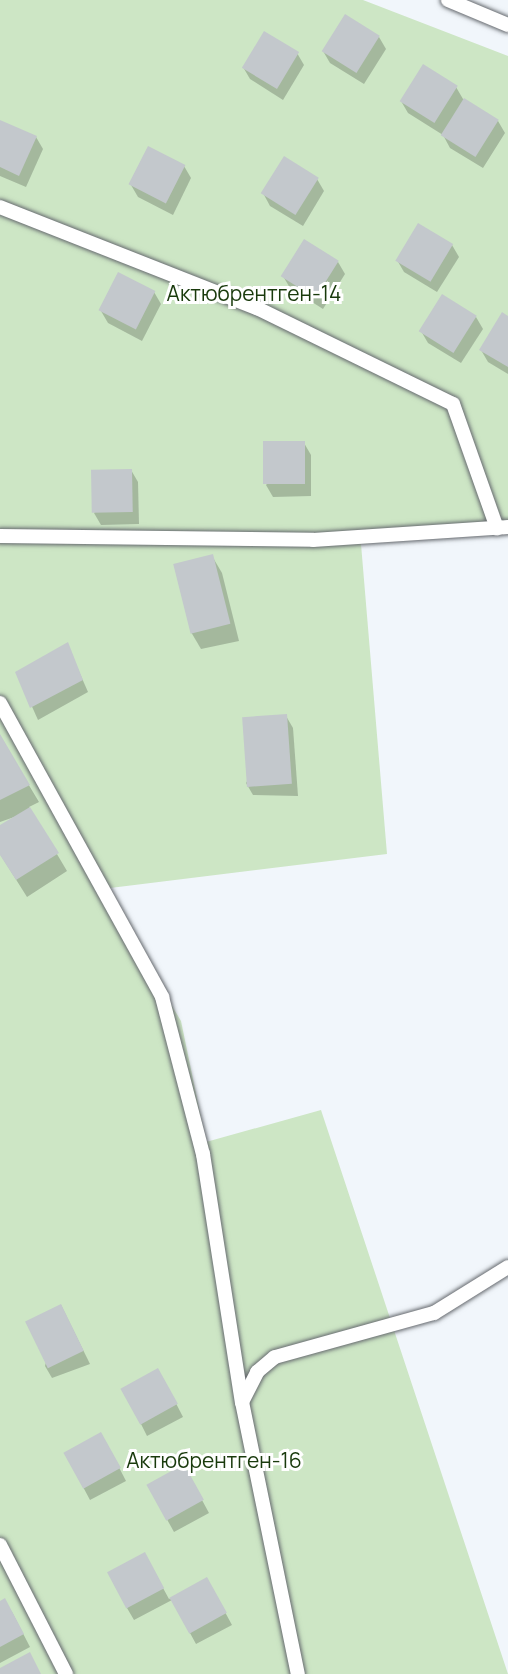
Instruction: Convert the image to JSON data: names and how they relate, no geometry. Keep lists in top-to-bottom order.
{
  "parks": ["Актюбрентген-14", "Актюбрентген-16"]
}
